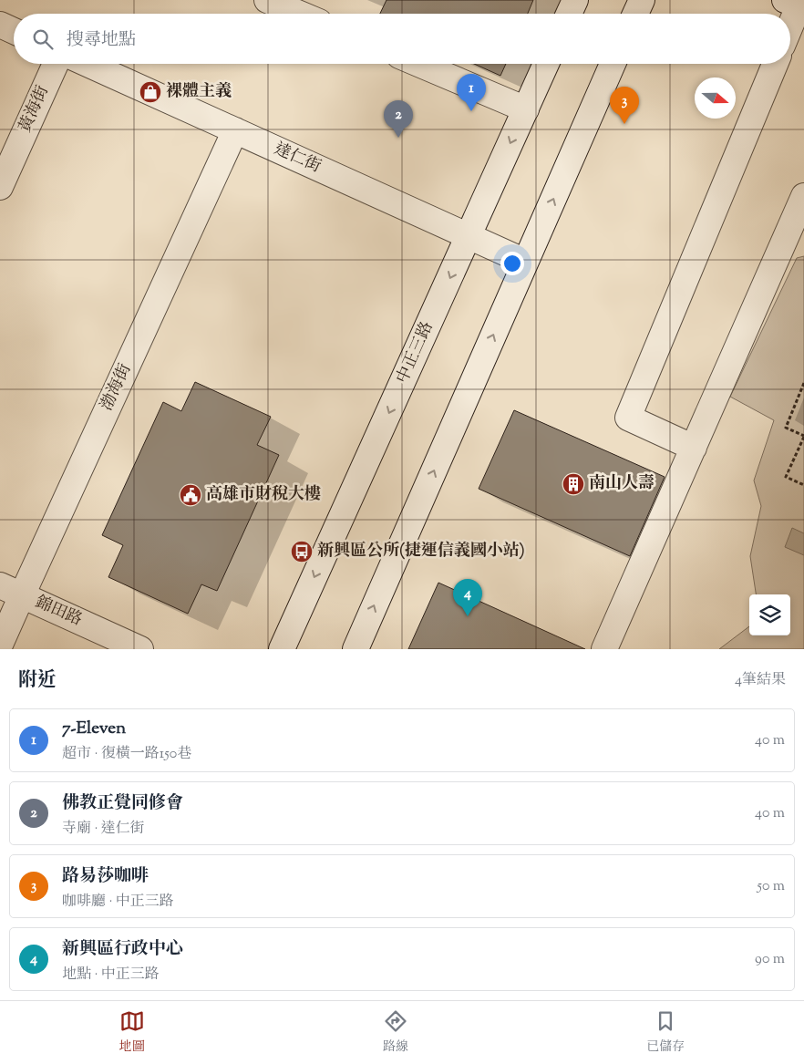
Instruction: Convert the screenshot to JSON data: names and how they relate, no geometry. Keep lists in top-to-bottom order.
{
  "streets": {
    "street": [
      "黃海街",
      "達仁街",
      "中正三路",
      "渤海街",
      "錦田路"
    ]
  },
  "crossings": [
    ["達仁街", "中正三路"],
    ["達仁街", "渤海街"],
    ["渤海街", "錦田路"]
  ],
  "places": {
    "shop": ["裸體主義"],
    "building": ["南山人壽"],
    "public building": ["高雄市財稅大樓"],
    "bus stop": ["新興區公所(捷運信義國小站)"]
  },
  "north": "right",
  "page": {
    "search": "搜尋地點",
    "pins": [
      "1",
      "3",
      "2",
      "4"
    ],
    "heading": ["附近", "4筆結果"],
    "list": [
      {
        "mark": "1",
        "name": "7-Eleven",
        "note": "超市 · 復橫一路150巷",
        "value": "40 m"
      },
      {
        "mark": "2",
        "name": "佛教正覺同修會",
        "note": "寺廟 · 達仁街",
        "value": "40 m"
      },
      {
        "mark": "3",
        "name": "路易莎咖啡",
        "note": "咖啡廳 · 中正三路",
        "value": "50 m"
      },
      {
        "mark": "4",
        "name": "新興區行政中心",
        "note": "地點 · 中正三路",
        "value": "90 m"
      }
    ],
    "nav": ["地圖", "路線", "已儲存"]
  }
}
